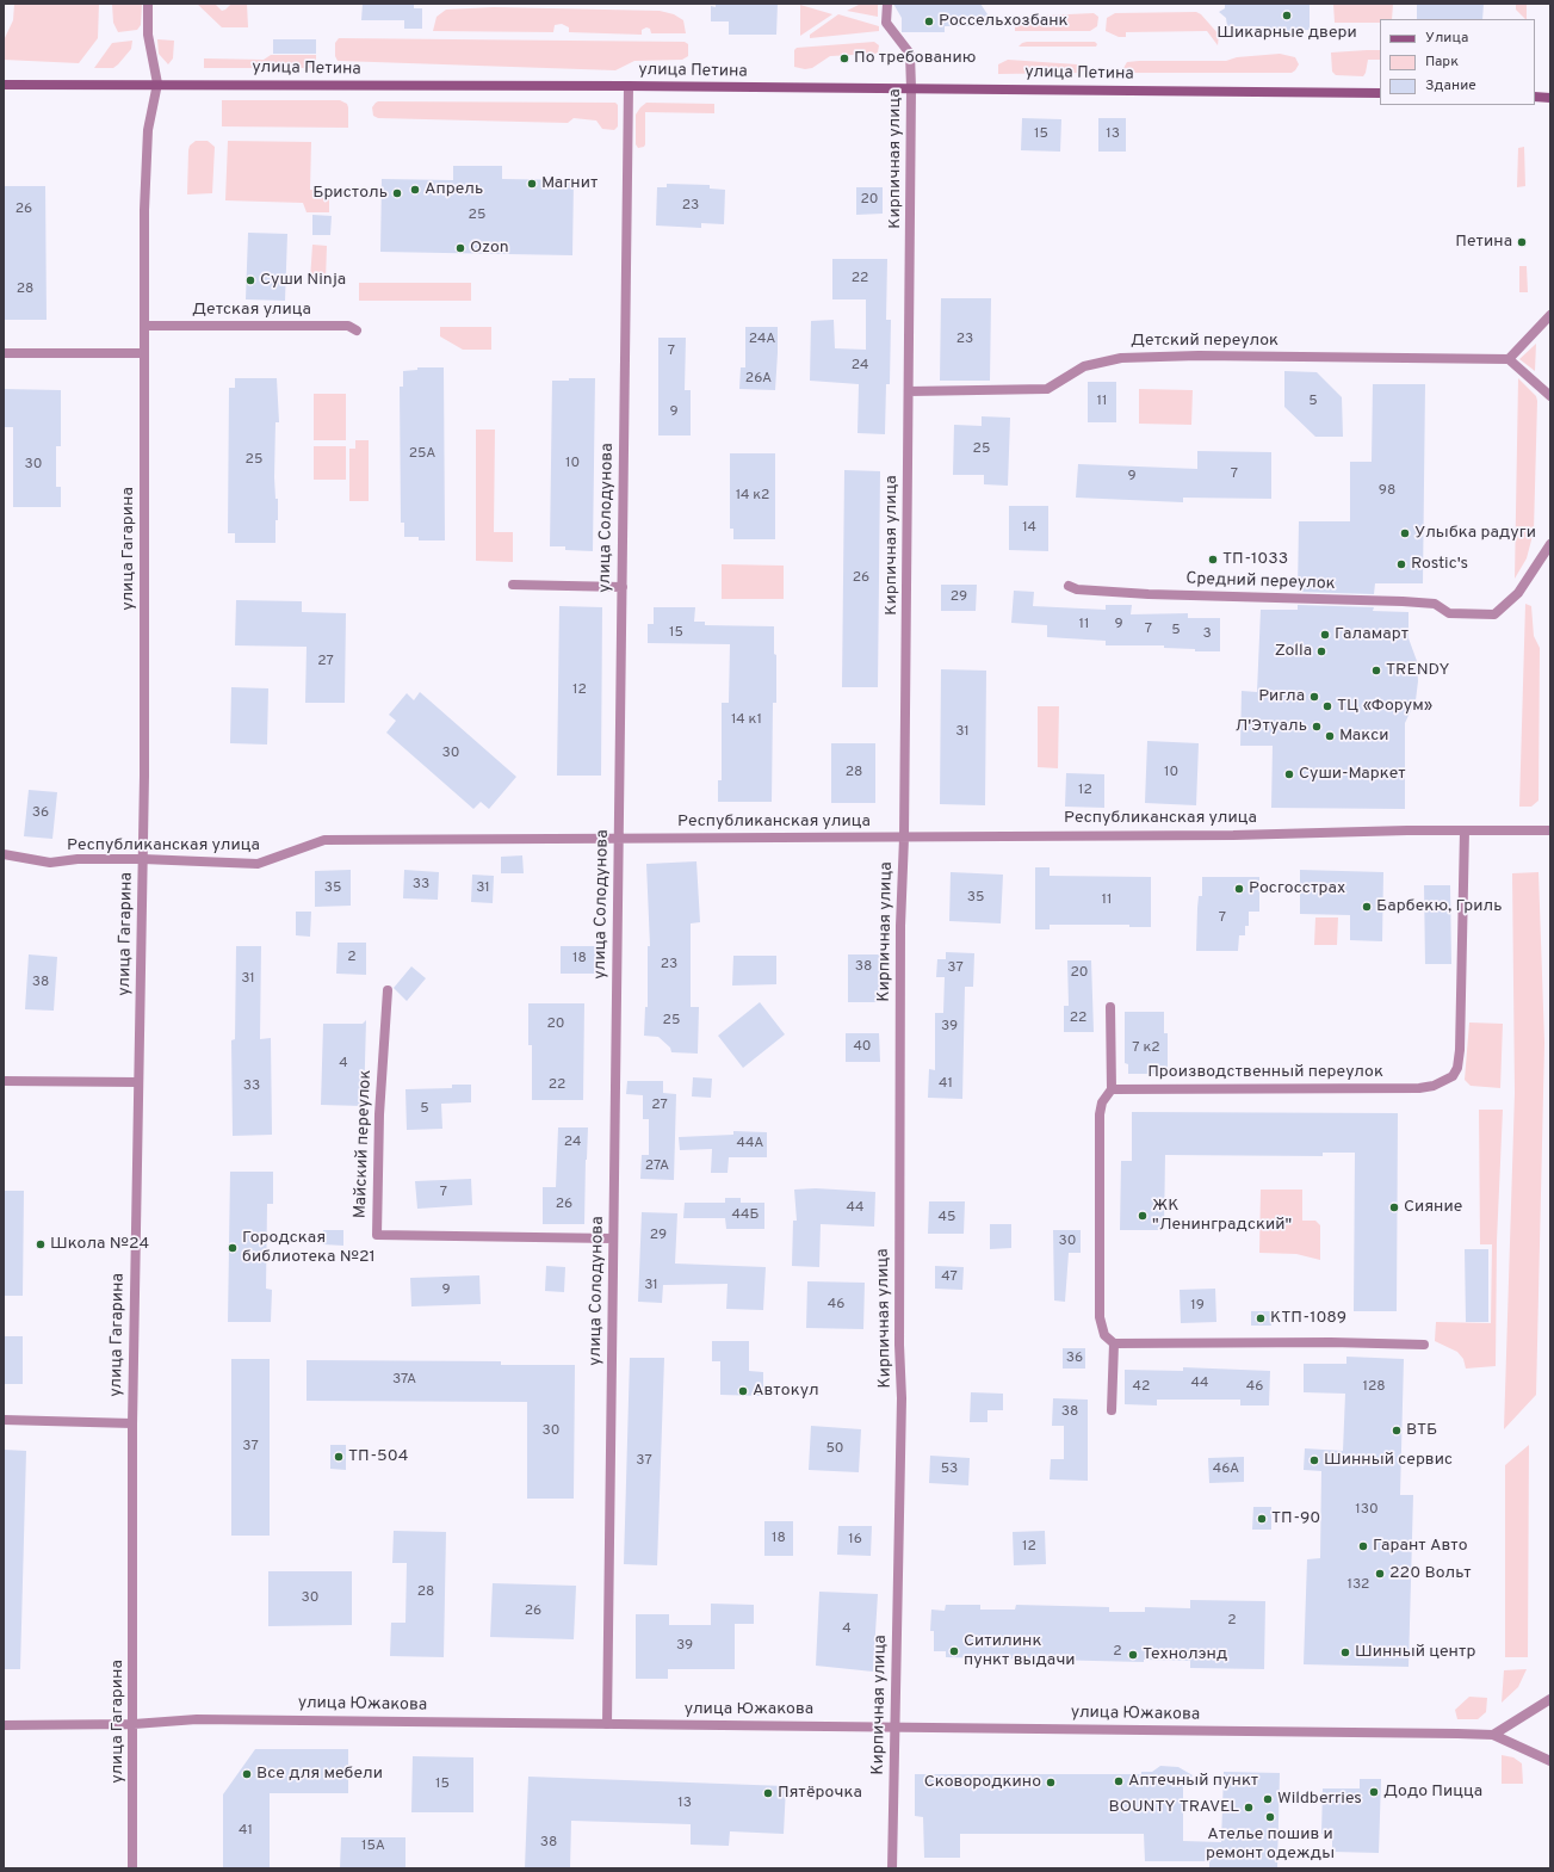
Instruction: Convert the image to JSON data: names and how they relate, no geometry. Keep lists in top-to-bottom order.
{
  "streets": {
    "main road": ["улица Петина"],
    "street": [
      "Кирпичная улица",
      "Детская улица",
      "Детский переулок",
      "улица Солодунова",
      "улица Гагарина",
      "Средний переулок",
      "Республиканская улица",
      "Производственный переулок",
      "Майский переулок",
      "улица Южакова"
    ]
  },
  "crossings": [
    ["улица Петина", "Кирпичная улица"],
    ["улица Петина", "улица Солодунова"],
    ["улица Петина", "улица Гагарина"],
    ["Кирпичная улица", "Детский переулок"],
    ["Кирпичная улица", "Республиканская улица"],
    ["Кирпичная улица", "улица Южакова"],
    ["Детская улица", "улица Гагарина"],
    ["улица Солодунова", "Республиканская улица"],
    ["улица Солодунова", "Майский переулок"],
    ["улица Солодунова", "улица Южакова"],
    ["улица Гагарина", "Республиканская улица"],
    ["улица Гагарина", "улица Южакова"],
    ["Республиканская улица", "Производственный переулок"]
  ],
  "places": [
    "Шикарные двери",
    "Россельхозбанк",
    "По требованию",
    "Магнит",
    "Апрель",
    "Бристоль",
    "Петина",
    "Ozon",
    "Суши Ninja",
    "Улыбка радуги",
    "ТП-1033",
    "Rostic's",
    "Галамарт",
    "Zolla",
    "TRENDY",
    "Ригла",
    "ТЦ «Форум»",
    "Л'Этуаль",
    "Макси",
    "Суши-Маркет",
    "Росгосстрах",
    "Барбекю, Гриль",
    "Сияние",
    "ЖК \"Ленинградский\"",
    "Школа №24",
    "Городская библиотека №21",
    "КТП-1089",
    "Автокул",
    "ВТБ",
    "ТП-504",
    "Шинный сервис",
    "ТП-90",
    "Гарант Авто",
    "220 Вольт",
    "Ситилинк пункт выдачи",
    "Шинный центр",
    "Технолэнд",
    "Все для мебели",
    "Аптечный пункт",
    "Сковородкино",
    "Додо Пицца",
    "Пятёрочка",
    "Wildberries",
    "BOUNTY TRAVEL",
    "Ателье пошив и ремонт одежды"
  ],
  "house_numbers": [
    "15",
    "13",
    "20",
    "23",
    "26",
    "25",
    "22",
    "28",
    "24А",
    "23",
    "7",
    "24",
    "26А",
    "11",
    "5",
    "9",
    "25",
    "25А",
    "25",
    "10",
    "30",
    "7",
    "9",
    "98",
    "14 к2",
    "14",
    "26",
    "29",
    "11",
    "9",
    "7",
    "5",
    "15",
    "3",
    "27",
    "12",
    "14 к1",
    "31",
    "30",
    "28",
    "10",
    "12",
    "36",
    "33",
    "35",
    "31",
    "35",
    "11",
    "7",
    "2",
    "18",
    "23",
    "38",
    "37",
    "20",
    "31",
    "38",
    "22",
    "25",
    "20",
    "39",
    "40",
    "7 к2",
    "4",
    "41",
    "22",
    "33",
    "27",
    "5",
    "24",
    "44А",
    "27А",
    "7",
    "26",
    "44",
    "44Б",
    "45",
    "29",
    "30",
    "47",
    "31",
    "9",
    "46",
    "19",
    "36",
    "37А",
    "44",
    "42",
    "46",
    "128",
    "38",
    "30",
    "37",
    "50",
    "37",
    "53",
    "46А",
    "130",
    "18",
    "16",
    "12",
    "132",
    "28",
    "30",
    "26",
    "2",
    "4",
    "39",
    "2",
    "15",
    "13",
    "41",
    "38",
    "15А"
  ],
  "legend": ["Улица", "Парк", "Здание"]
}
